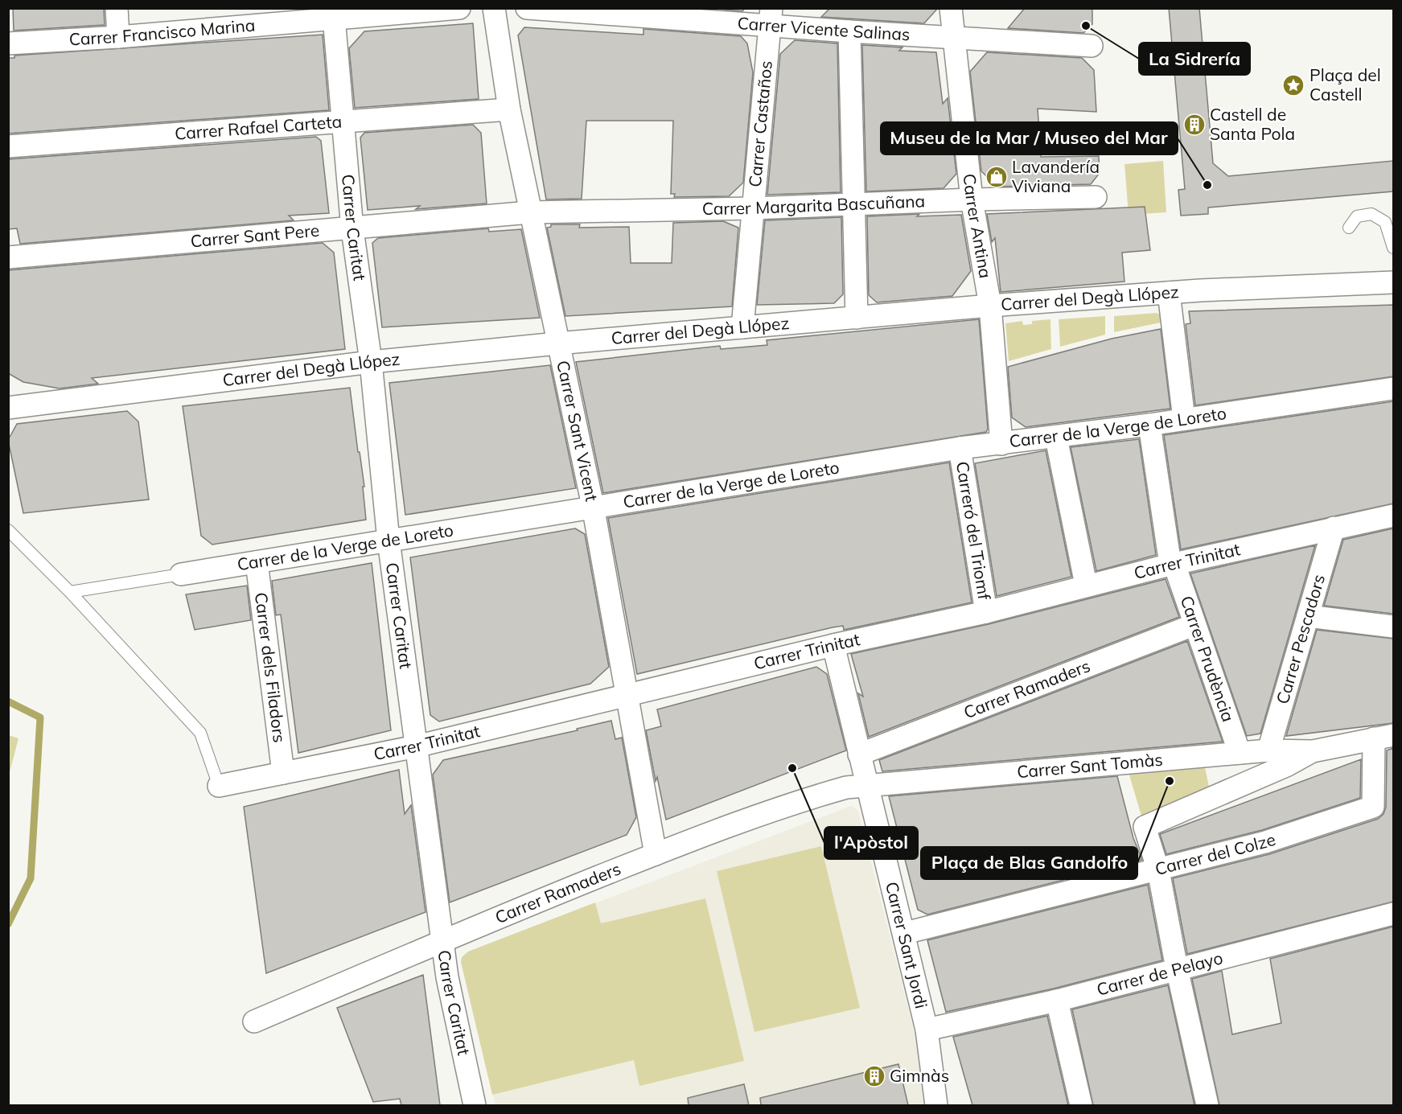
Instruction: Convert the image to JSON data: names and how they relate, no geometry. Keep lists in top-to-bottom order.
{
  "streets": {
    "street": [
      "Carrer Vicente Salinas",
      "Carrer Francisco Marina",
      "Carrer Castaños",
      "Carrer Rafael Carteta",
      "Carrer Margarita Bascuñana",
      "Carrer Antina",
      "Carrer Caritat",
      "Carrer Sant Pere",
      "Carrer del Degà Llópez",
      "Carrer de la Verge de Loreto",
      "Carrer Sant Vicent",
      "Carreró del Triomf",
      "Carrer Trinitat",
      "Carrer Pescadors",
      "Carrer Prudència",
      "Carrer dels Filadors",
      "Carrer Ramaders",
      "Carrer Sant Tomàs",
      "Carrer del Colze",
      "Carrer Sant Jordi",
      "Carrer de Pelayo"
    ]
  },
  "crossings": [
    ["Carrer Vicente Salinas", "Carrer Castaños"],
    ["Carrer Vicente Salinas", "Carrer Antina"],
    ["Carrer Francisco Marina", "Carrer Caritat"],
    ["Carrer Castaños", "Carrer Margarita Bascuñana"],
    ["Carrer Castaños", "Carrer del Degà Llópez"],
    ["Carrer Rafael Carteta", "Carrer Caritat"],
    ["Carrer Rafael Carteta", "Carrer Sant Vicent"],
    ["Carrer Margarita Bascuñana", "Carrer Antina"],
    ["Carrer Margarita Bascuñana", "Carrer Sant Pere"],
    ["Carrer Margarita Bascuñana", "Carrer Sant Vicent"],
    ["Carrer Antina", "Carrer del Degà Llópez"],
    ["Carrer Antina", "Carrer de la Verge de Loreto"],
    ["Carrer Caritat", "Carrer Sant Pere"],
    ["Carrer Caritat", "Carrer del Degà Llópez"],
    ["Carrer Caritat", "Carrer de la Verge de Loreto"],
    ["Carrer Caritat", "Carrer Trinitat"],
    ["Carrer Caritat", "Carrer Ramaders"],
    ["Carrer Sant Pere", "Carrer Sant Vicent"],
    ["Carrer del Degà Llópez", "Carrer Sant Vicent"],
    ["Carrer de la Verge de Loreto", "Carrer Sant Vicent"],
    ["Carrer de la Verge de Loreto", "Carreró del Triomf"],
    ["Carrer de la Verge de Loreto", "Carrer Prudència"],
    ["Carrer de la Verge de Loreto", "Carrer dels Filadors"],
    ["Carrer Sant Vicent", "Carrer Trinitat"],
    ["Carrer Sant Vicent", "Carrer Ramaders"],
    ["Carreró del Triomf", "Carrer Trinitat"],
    ["Carrer Trinitat", "Carrer Pescadors"],
    ["Carrer Trinitat", "Carrer Prudència"],
    ["Carrer Trinitat", "Carrer dels Filadors"],
    ["Carrer Trinitat", "Carrer Sant Jordi"],
    ["Carrer Pescadors", "Carrer Sant Tomàs"],
    ["Carrer Prudència", "Carrer Ramaders"],
    ["Carrer Prudència", "Carrer Sant Tomàs"],
    ["Carrer Ramaders", "Carrer Sant Tomàs"],
    ["Carrer Ramaders", "Carrer Sant Jordi"],
    ["Carrer Sant Tomàs", "Carrer del Colze"],
    ["Carrer Sant Tomàs", "Carrer Sant Jordi"],
    ["Carrer del Colze", "Carrer Sant Jordi"],
    ["Carrer Sant Jordi", "Carrer de Pelayo"]
  ],
  "places": {
    "other": [
      "La Sidrería",
      "Museu de la Mar / Museo del Mar",
      "l'Apòstol",
      "Plaça de Blas Gandolfo"
    ],
    "place": ["Plaça del Castell"],
    "building": ["Castell de Santa Pola", "Gimnàs"],
    "shop": ["Lavandería Viviana"]
  }
}
